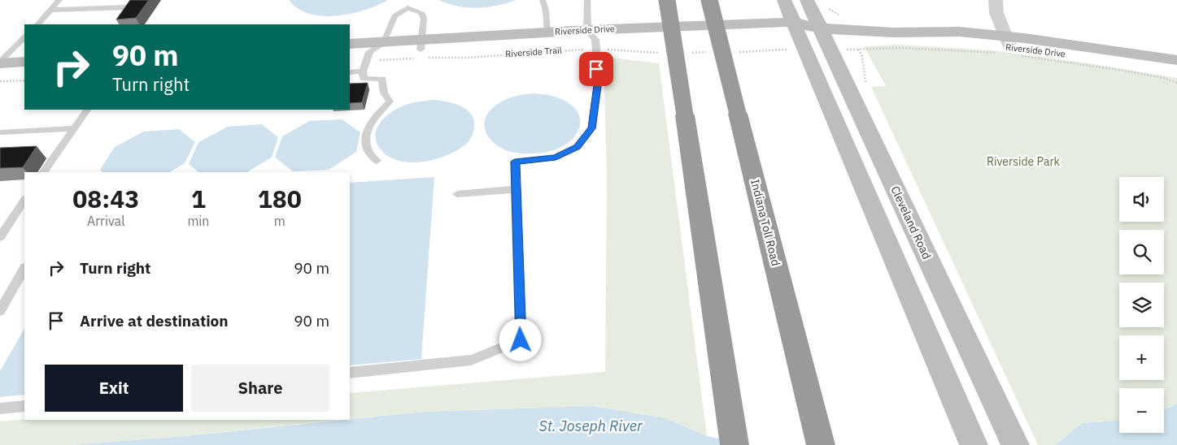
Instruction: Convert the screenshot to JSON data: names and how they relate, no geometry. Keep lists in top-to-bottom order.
{
  "streets": {
    "highway": ["Indiana Toll Road"],
    "street": ["Riverside Drive", "Cleveland Road"],
    "path": ["Riverside Trail"]
  },
  "crossings": [
    ["Riverside Drive", "Riverside Trail"],
    ["Riverside Drive", "Cleveland Road"]
  ],
  "water": ["St. Joseph River"],
  "parks": ["Riverside Park"],
  "page": {
    "turn": ["90 m", "Turn right"],
    "eta": [
      "08:43",
      "Arrival",
      "1",
      "min",
      "180",
      "m"
    ],
    "map_buttons": ["+", "−"],
    "list": [
      {
        "name": "Turn right",
        "value": "90 m"
      },
      {
        "name": "Arrive at destination",
        "value": "90 m"
      }
    ],
    "buttons": ["Exit", "Share"]
  }
}
